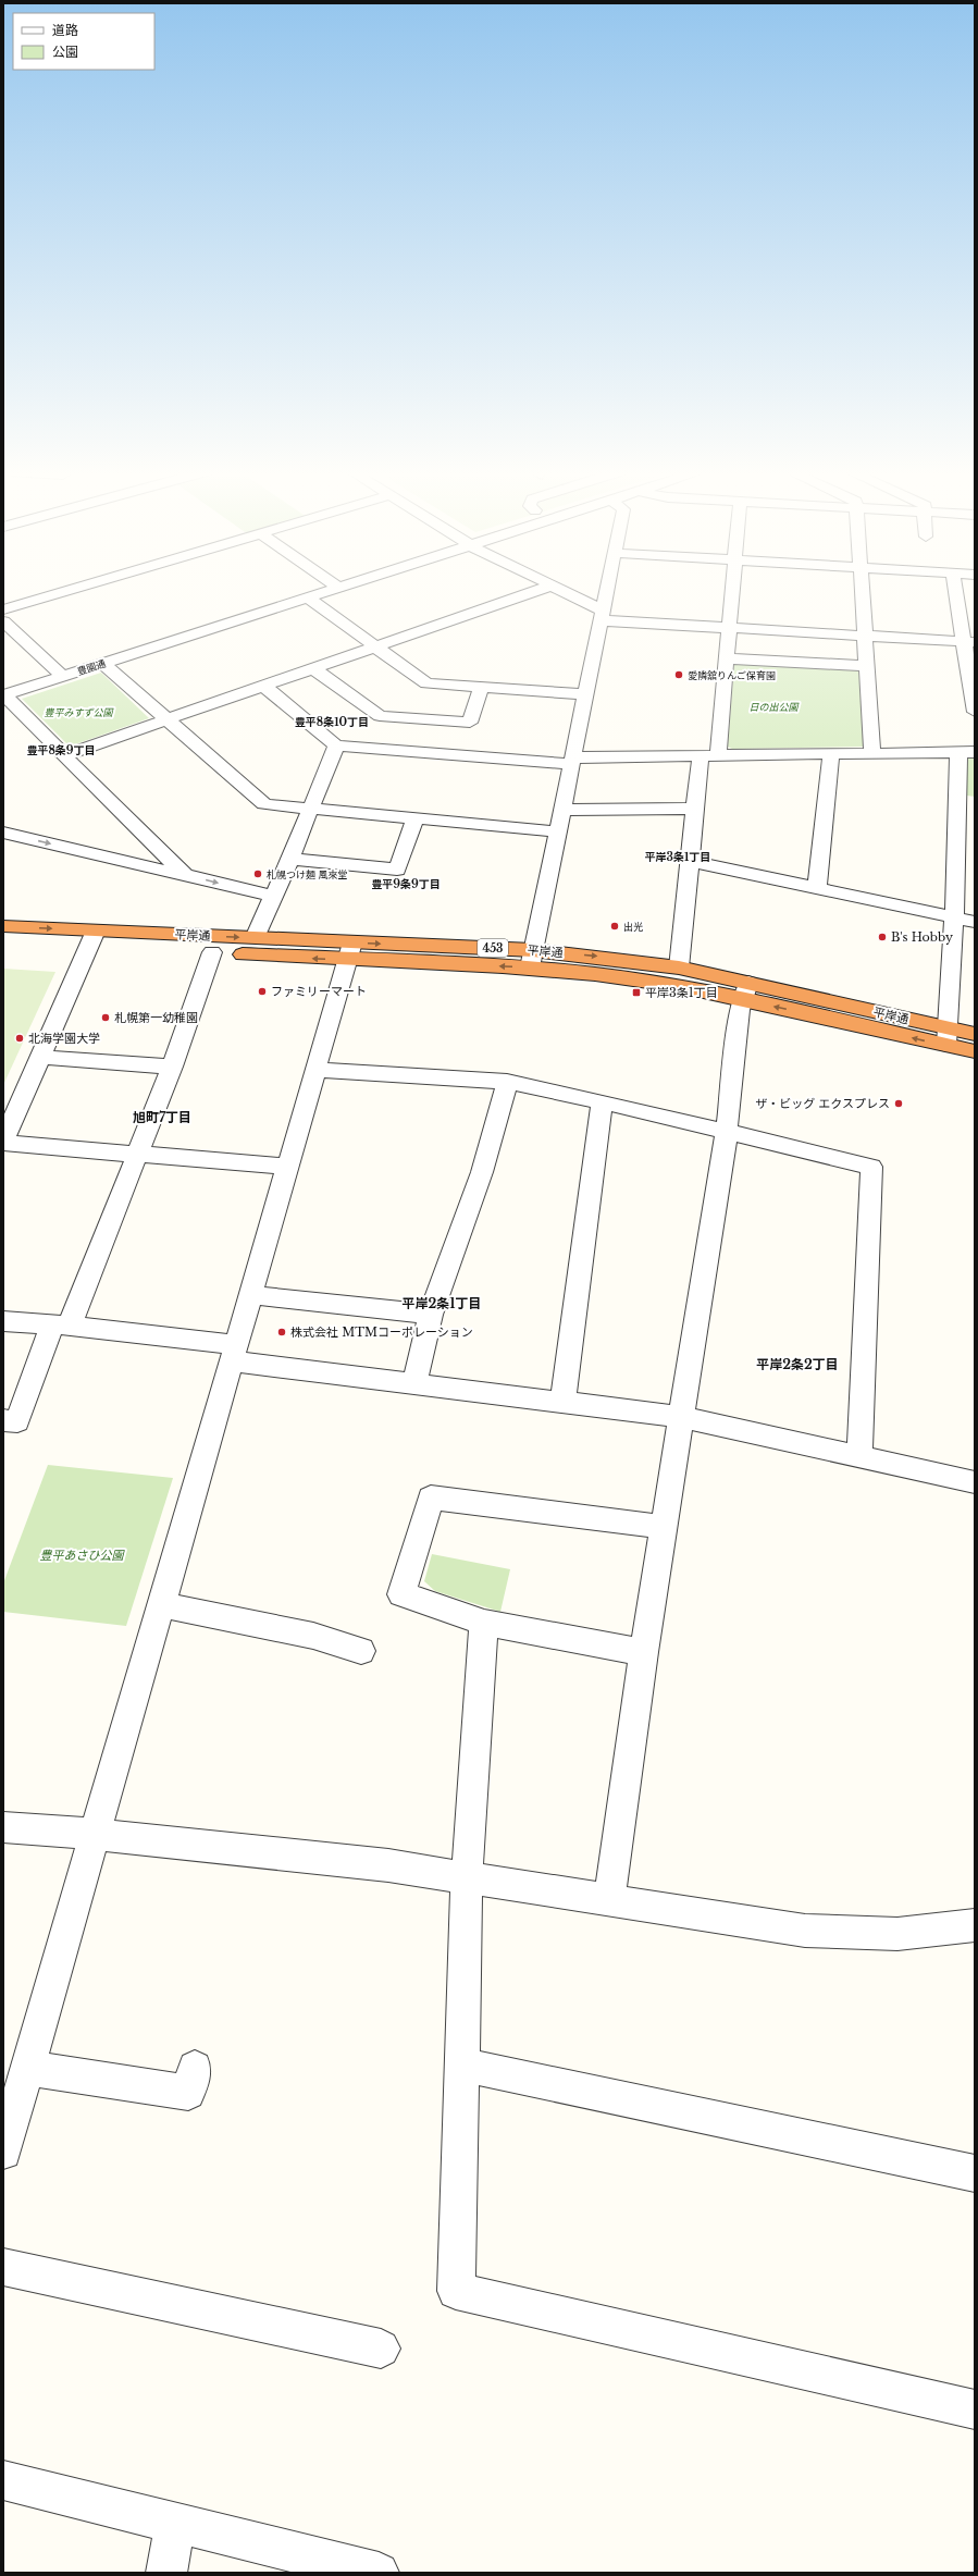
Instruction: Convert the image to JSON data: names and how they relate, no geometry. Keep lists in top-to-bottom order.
{
  "streets": {
    "highway": ["平岸通", "453"],
    "street": ["豊園通"]
  },
  "districts": [
    "豊平8条10丁目",
    "豊平8条9丁目",
    "平岸3条1丁目",
    "豊平9条9丁目",
    "旭町7丁目",
    "平岸2条1丁目",
    "平岸2条2丁目"
  ],
  "parks": ["日の出公園", "豊平みすず公園", "豊平あさひ公園"],
  "places": {
    "other": [
      "愛隣舘りんご保育園",
      "札幌つけ麺 風來堂",
      "出光",
      "B's Hobby",
      "ファミリーマート",
      "札幌第一幼稚園",
      "北海学園大学",
      "ザ・ビッグ エクスプレス",
      "株式会社 MTMコーポレーション"
    ],
    "transit": ["平岸3条1丁目"]
  },
  "legend": ["道路", "公園"]
}
